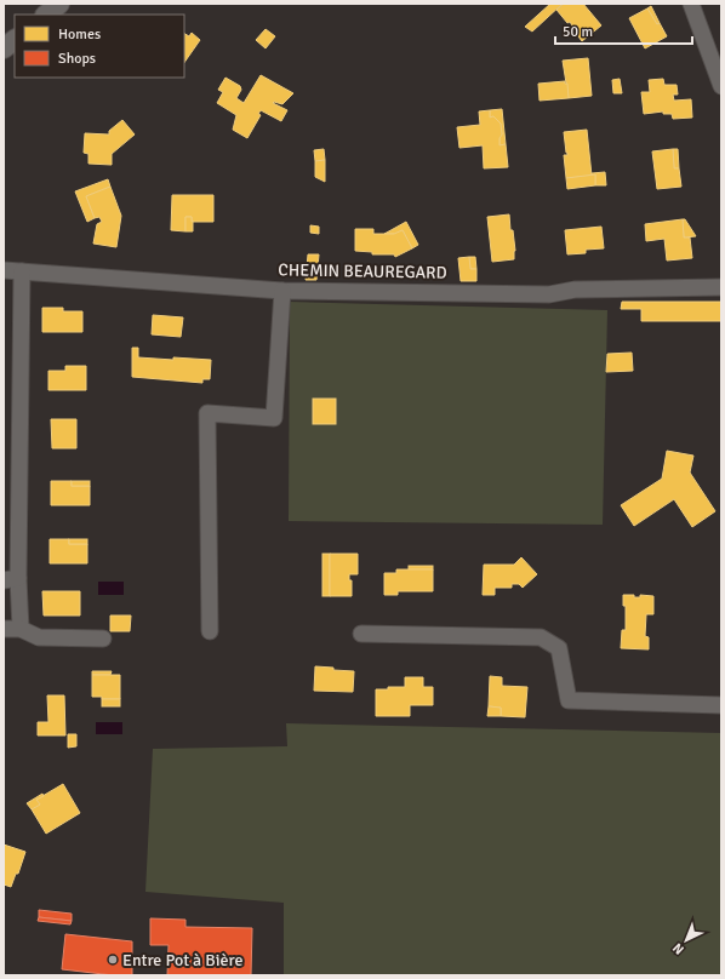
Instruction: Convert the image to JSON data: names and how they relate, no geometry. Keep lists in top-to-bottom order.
{
  "streets": {
    "street": ["CHEMIN BEAUREGARD"]
  },
  "places": ["Entre Pot à Bière"],
  "legend": ["Homes", "Shops"],
  "scale_bar": "50 m",
  "north": "bottom left"
}
